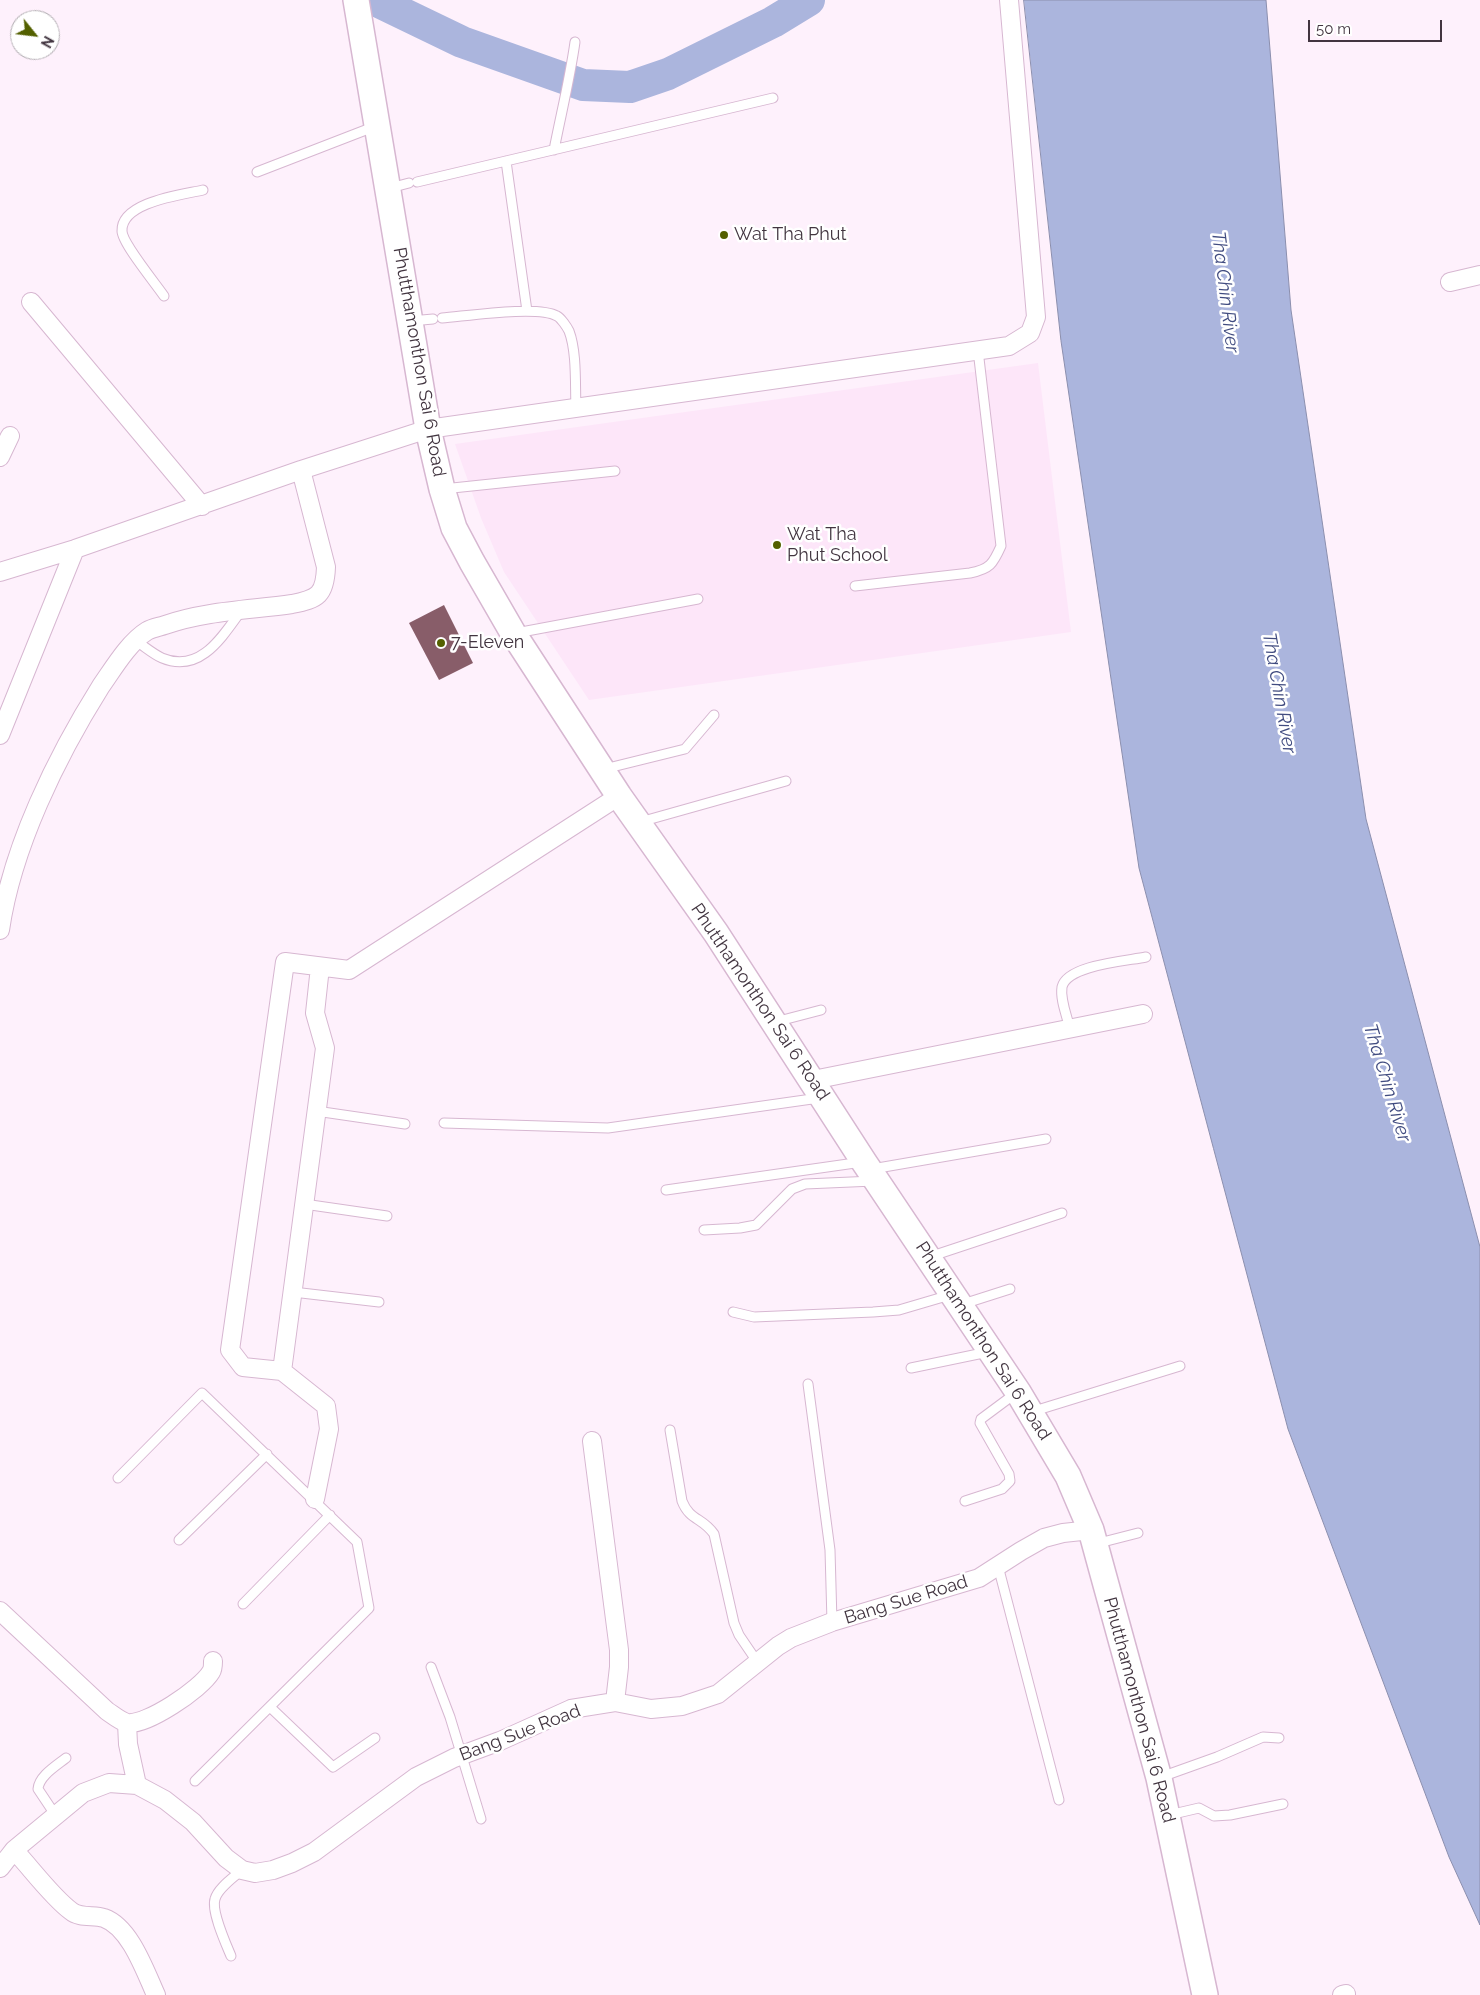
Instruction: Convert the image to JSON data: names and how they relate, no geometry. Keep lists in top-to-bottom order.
{
  "streets": {
    "main road": ["Phutthamonthon Sai 6 Road"],
    "street": ["Bang Sue Road"]
  },
  "crossings": [
    ["Phutthamonthon Sai 6 Road", "Bang Sue Road"]
  ],
  "water": ["Tha Chin River"],
  "places": ["Wat Tha Phut", "Wat Tha Phut School", "7-Eleven"],
  "scale_bar": "50 m",
  "north": "bottom right"
}
